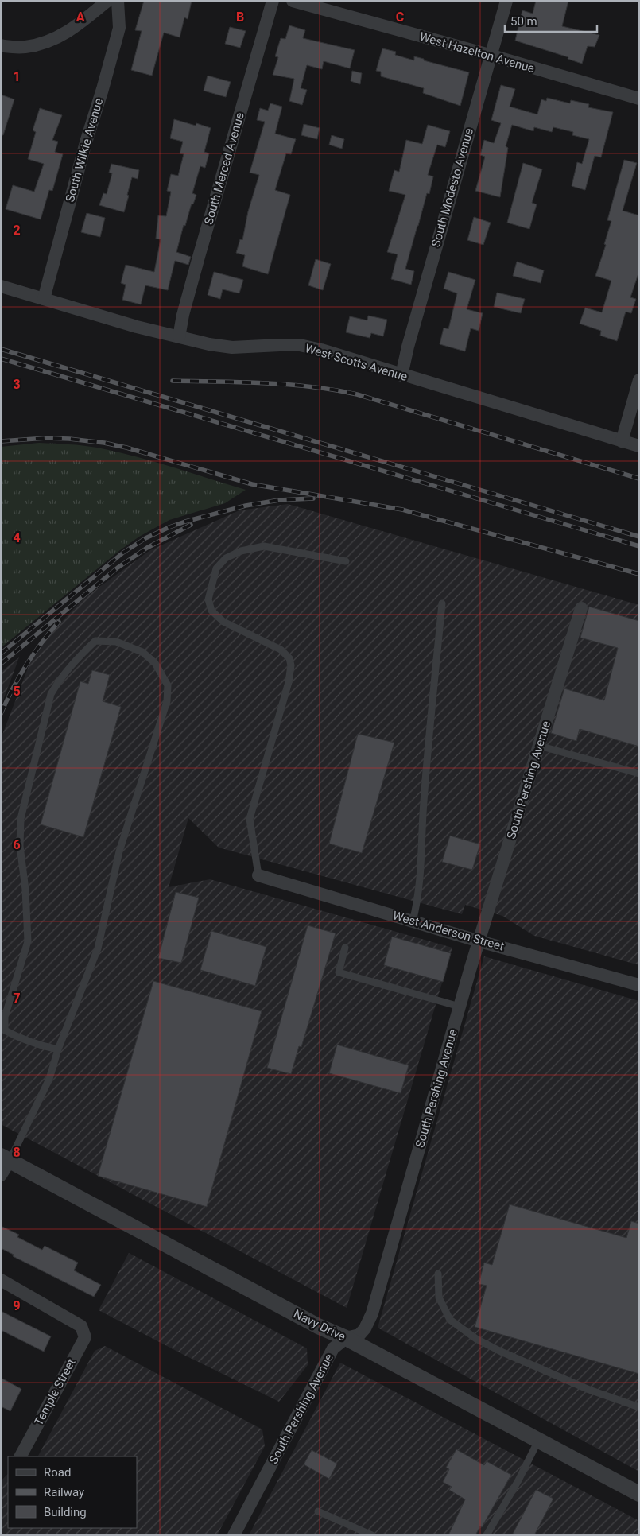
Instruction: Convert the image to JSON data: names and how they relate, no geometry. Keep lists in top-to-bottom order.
{
  "streets": {
    "street": [
      "West Hazelton Avenue",
      "South Wilkie Avenue",
      "South Merced Avenue",
      "South Modesto Avenue",
      "West Scotts Avenue",
      "South Pershing Avenue",
      "West Anderson Street",
      "Navy Drive",
      "Temple Street"
    ]
  },
  "crossings": [
    ["West Hazelton Avenue", "South Modesto Avenue"],
    ["South Wilkie Avenue", "West Scotts Avenue"],
    ["South Merced Avenue", "West Scotts Avenue"],
    ["South Modesto Avenue", "West Scotts Avenue"],
    ["South Pershing Avenue", "West Anderson Street"],
    ["South Pershing Avenue", "Navy Drive"]
  ],
  "legend": ["Road", "Railway", "Building"],
  "scale_bar": "50 m",
  "grid": {
    "columns": ["A", "B", "C"],
    "rows": [
      "1",
      "2",
      "3",
      "4",
      "5",
      "6",
      "7",
      "8",
      "9"
    ]
  }
}
